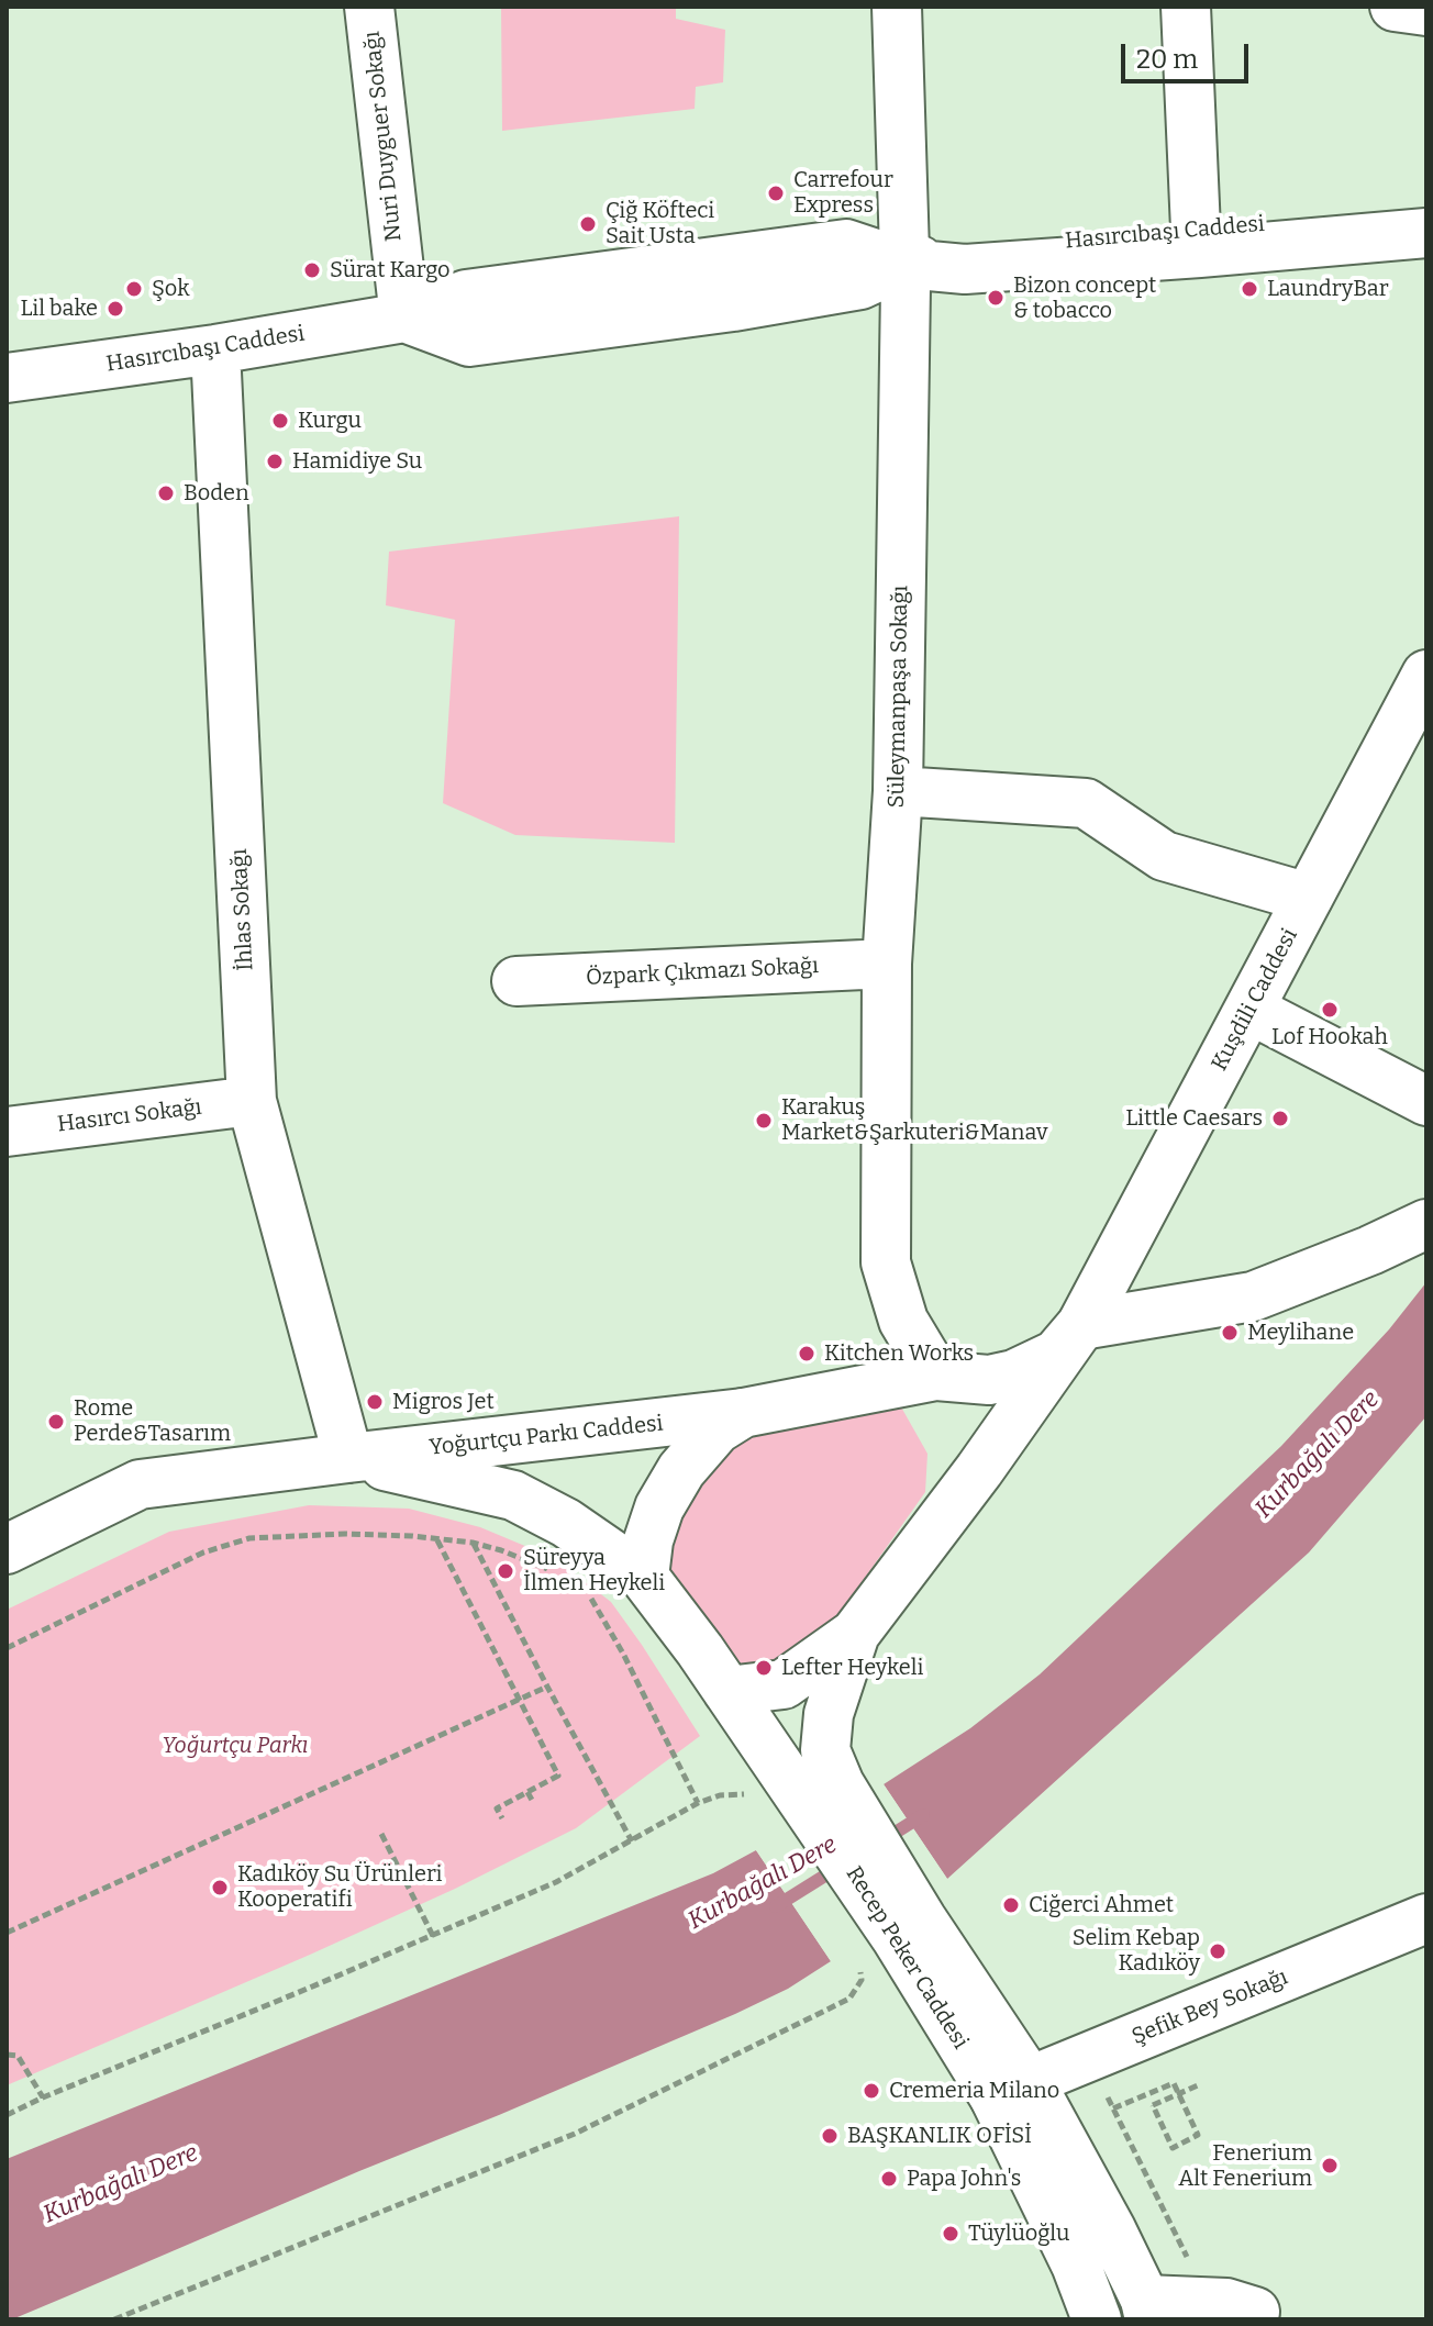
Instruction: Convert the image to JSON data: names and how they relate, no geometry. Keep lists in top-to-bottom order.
{
  "streets": {
    "street": [
      "Nuri Duyguer Sokağı",
      "Hasırcıbaşı Caddesi",
      "Süleymanpaşa Sokağı",
      "İhlas Sokağı",
      "Özpark Çıkmazı Sokağı",
      "Kuşdili Caddesi",
      "Hasırcı Sokağı",
      "Yoğurtçu Parkı Caddesi",
      "Recep Peker Caddesi",
      "Şefik Bey Sokağı"
    ]
  },
  "crossings": [
    ["Nuri Duyguer Sokağı", "Hasırcıbaşı Caddesi"],
    ["Hasırcıbaşı Caddesi", "Süleymanpaşa Sokağı"],
    ["Hasırcıbaşı Caddesi", "İhlas Sokağı"],
    ["Süleymanpaşa Sokağı", "Özpark Çıkmazı Sokağı"],
    ["Süleymanpaşa Sokağı", "Kuşdili Caddesi"],
    ["Süleymanpaşa Sokağı", "Yoğurtçu Parkı Caddesi"],
    ["İhlas Sokağı", "Hasırcı Sokağı"],
    ["İhlas Sokağı", "Yoğurtçu Parkı Caddesi"],
    ["Kuşdili Caddesi", "Yoğurtçu Parkı Caddesi"],
    ["Kuşdili Caddesi", "Recep Peker Caddesi"],
    ["Yoğurtçu Parkı Caddesi", "Recep Peker Caddesi"],
    ["Recep Peker Caddesi", "Şefik Bey Sokağı"]
  ],
  "water": ["Kurbağalı Dere"],
  "parks": ["Yoğurtçu Parkı"],
  "places": [
    "Carrefour Express",
    "Çiğ Köfteci Sait Usta",
    "Sürat Kargo",
    "Şok",
    "LaundryBar",
    "Bizon concept & tobacco",
    "Lil bake",
    "Kurgu",
    "Hamidiye Su",
    "Boden",
    "Lof Hookah",
    "Little Caesars",
    "Karakuş Market&Şarkuteri&Manav",
    "Meylihane",
    "Kitchen Works",
    "Migros Jet",
    "Rome Perde&Tasarım",
    "Süreyya İlmen Heykeli",
    "Lefter Heykeli",
    "Kadıköy Su Ürünleri Kooperatifi",
    "Ciğerci Ahmet",
    "Selim Kebap Kadıköy",
    "Cremeria Milano",
    "BAŞKANLIK OFİSİ",
    "Fenerium Alt Fenerium",
    "Papa John's",
    "Tüylüoğlu"
  ],
  "scale_bar": "20 m"
}
